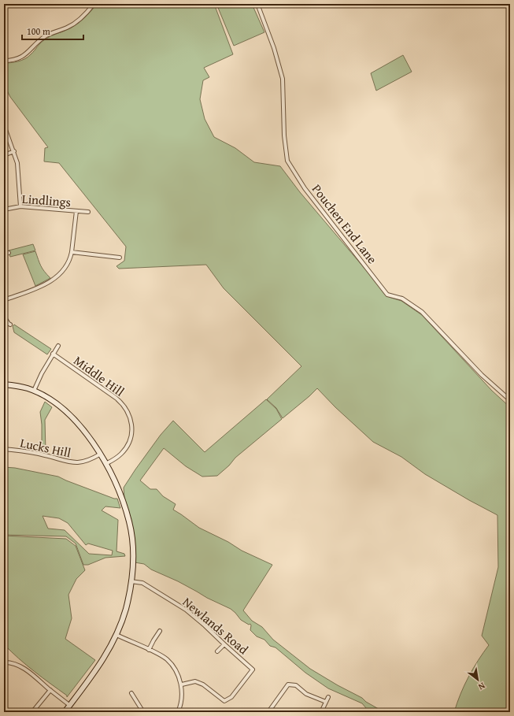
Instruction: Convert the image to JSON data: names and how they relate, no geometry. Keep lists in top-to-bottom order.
{
  "streets": {
    "street": [
      "Lindlings",
      "Pouchen End Lane",
      "Middle Hill",
      "Lucks Hill",
      "Newlands Road"
    ]
  },
  "scale_bar": "100 m",
  "north": "bottom right"
}
